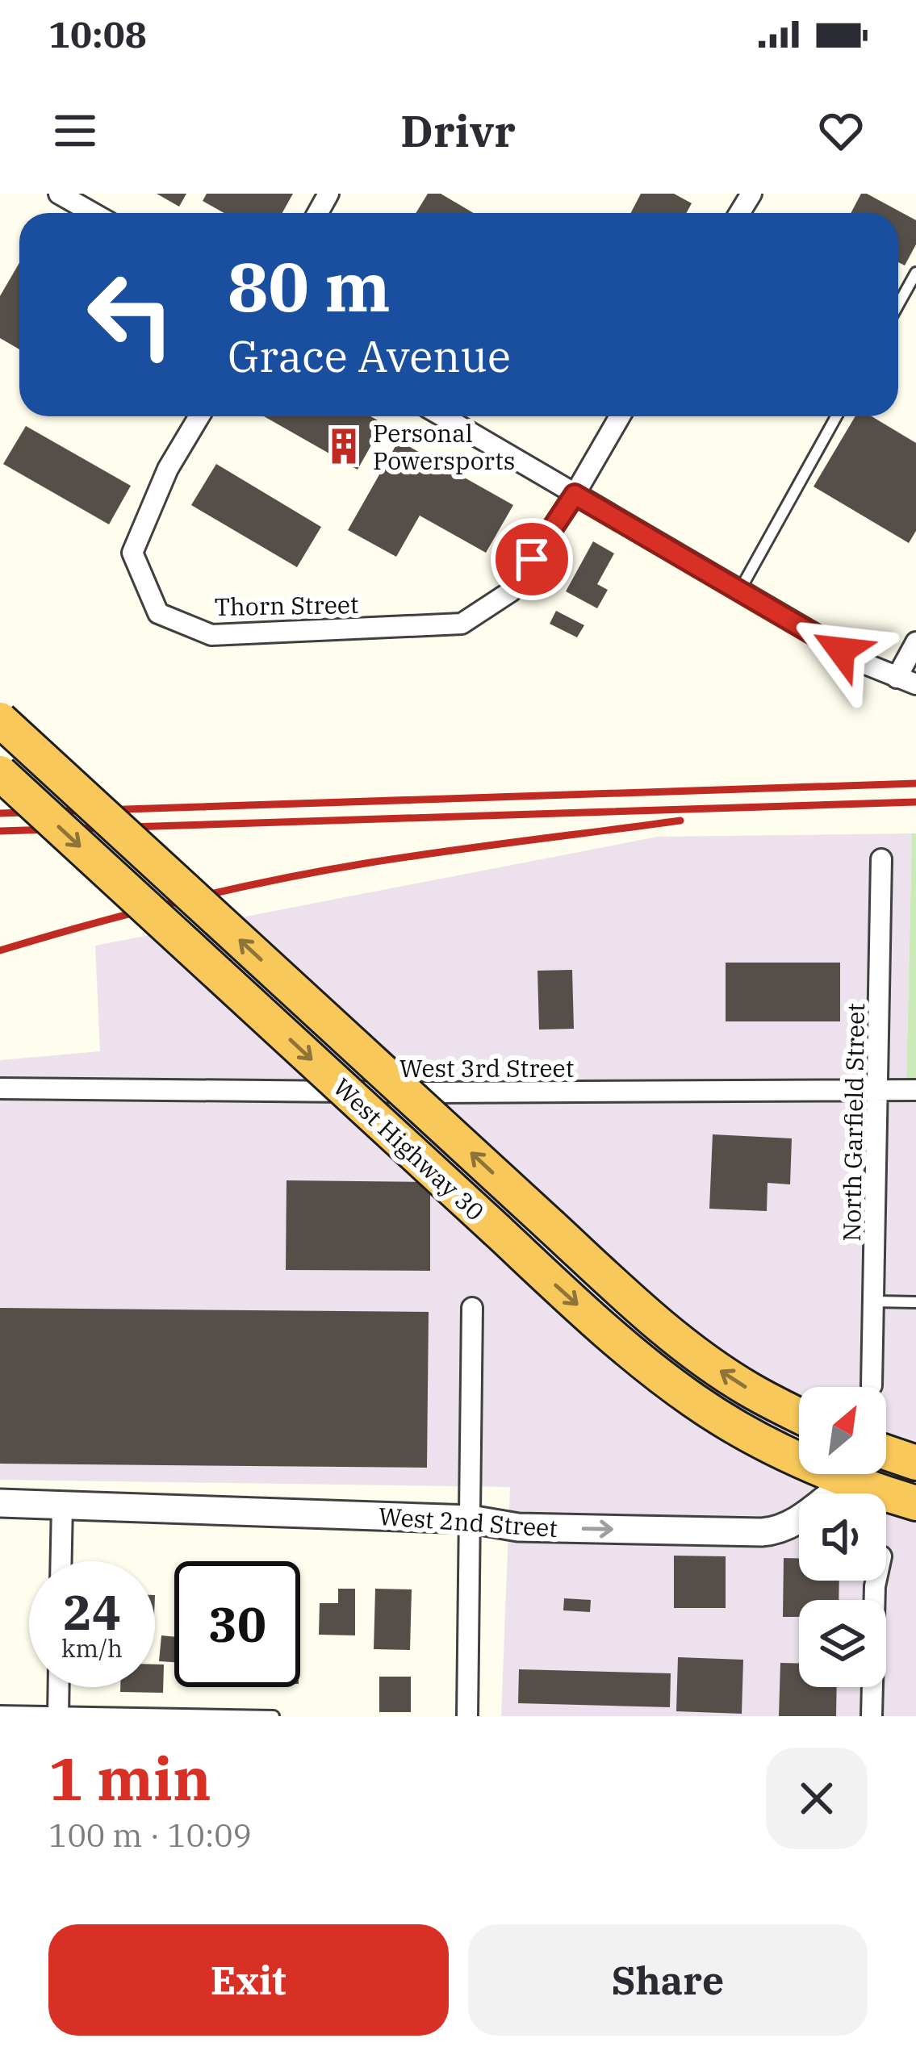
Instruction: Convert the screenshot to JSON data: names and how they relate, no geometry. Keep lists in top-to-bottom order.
{
  "streets": {
    "highway": ["West Highway 30"],
    "street": [
      "Thorn Street",
      "West 3rd Street",
      "North Garfield Street",
      "West 2nd Street"
    ]
  },
  "crossings": [
    ["West 3rd Street", "North Garfield Street"],
    ["West Highway 30", "West 2nd Street"]
  ],
  "one_way": ["West 2nd Street"],
  "places": {
    "building": ["Personal Powersports"]
  },
  "north": "top right",
  "page": {
    "status": "10:08",
    "header": "Drivr",
    "turn": ["80 m", "Grace Avenue"],
    "speed": "24 km/h",
    "limit": "30",
    "heading": ["1 min", "100 m · 10:09"],
    "buttons": ["Exit", "Share"]
  }
}
